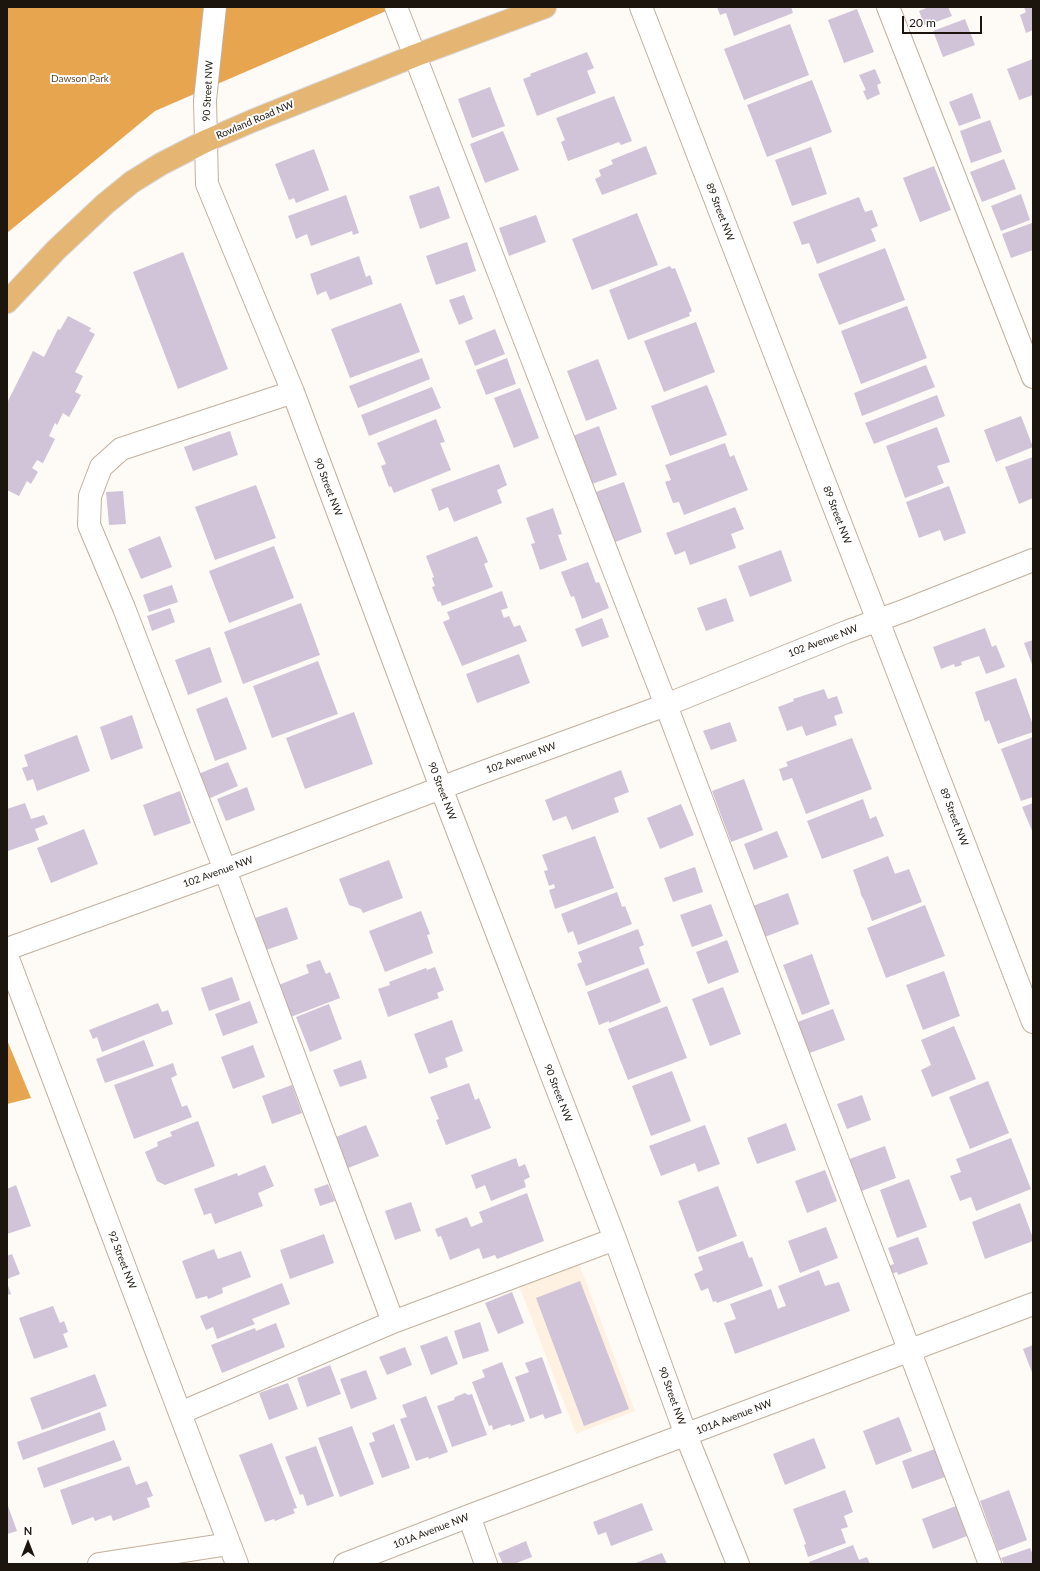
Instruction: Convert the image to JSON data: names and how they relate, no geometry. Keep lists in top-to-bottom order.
{
  "streets": {
    "main road": ["Rowland Road NW"],
    "street": [
      "90 Street NW",
      "89 Street NW",
      "102 Avenue NW",
      "92 Street NW",
      "101A Avenue NW"
    ]
  },
  "crossings": [
    ["90 Street NW", "Rowland Road NW"],
    ["90 Street NW", "102 Avenue NW"],
    ["90 Street NW", "101A Avenue NW"],
    ["89 Street NW", "102 Avenue NW"]
  ],
  "parks": ["Dawson Park"],
  "scale_bar": "20 m",
  "north": "top"
}
